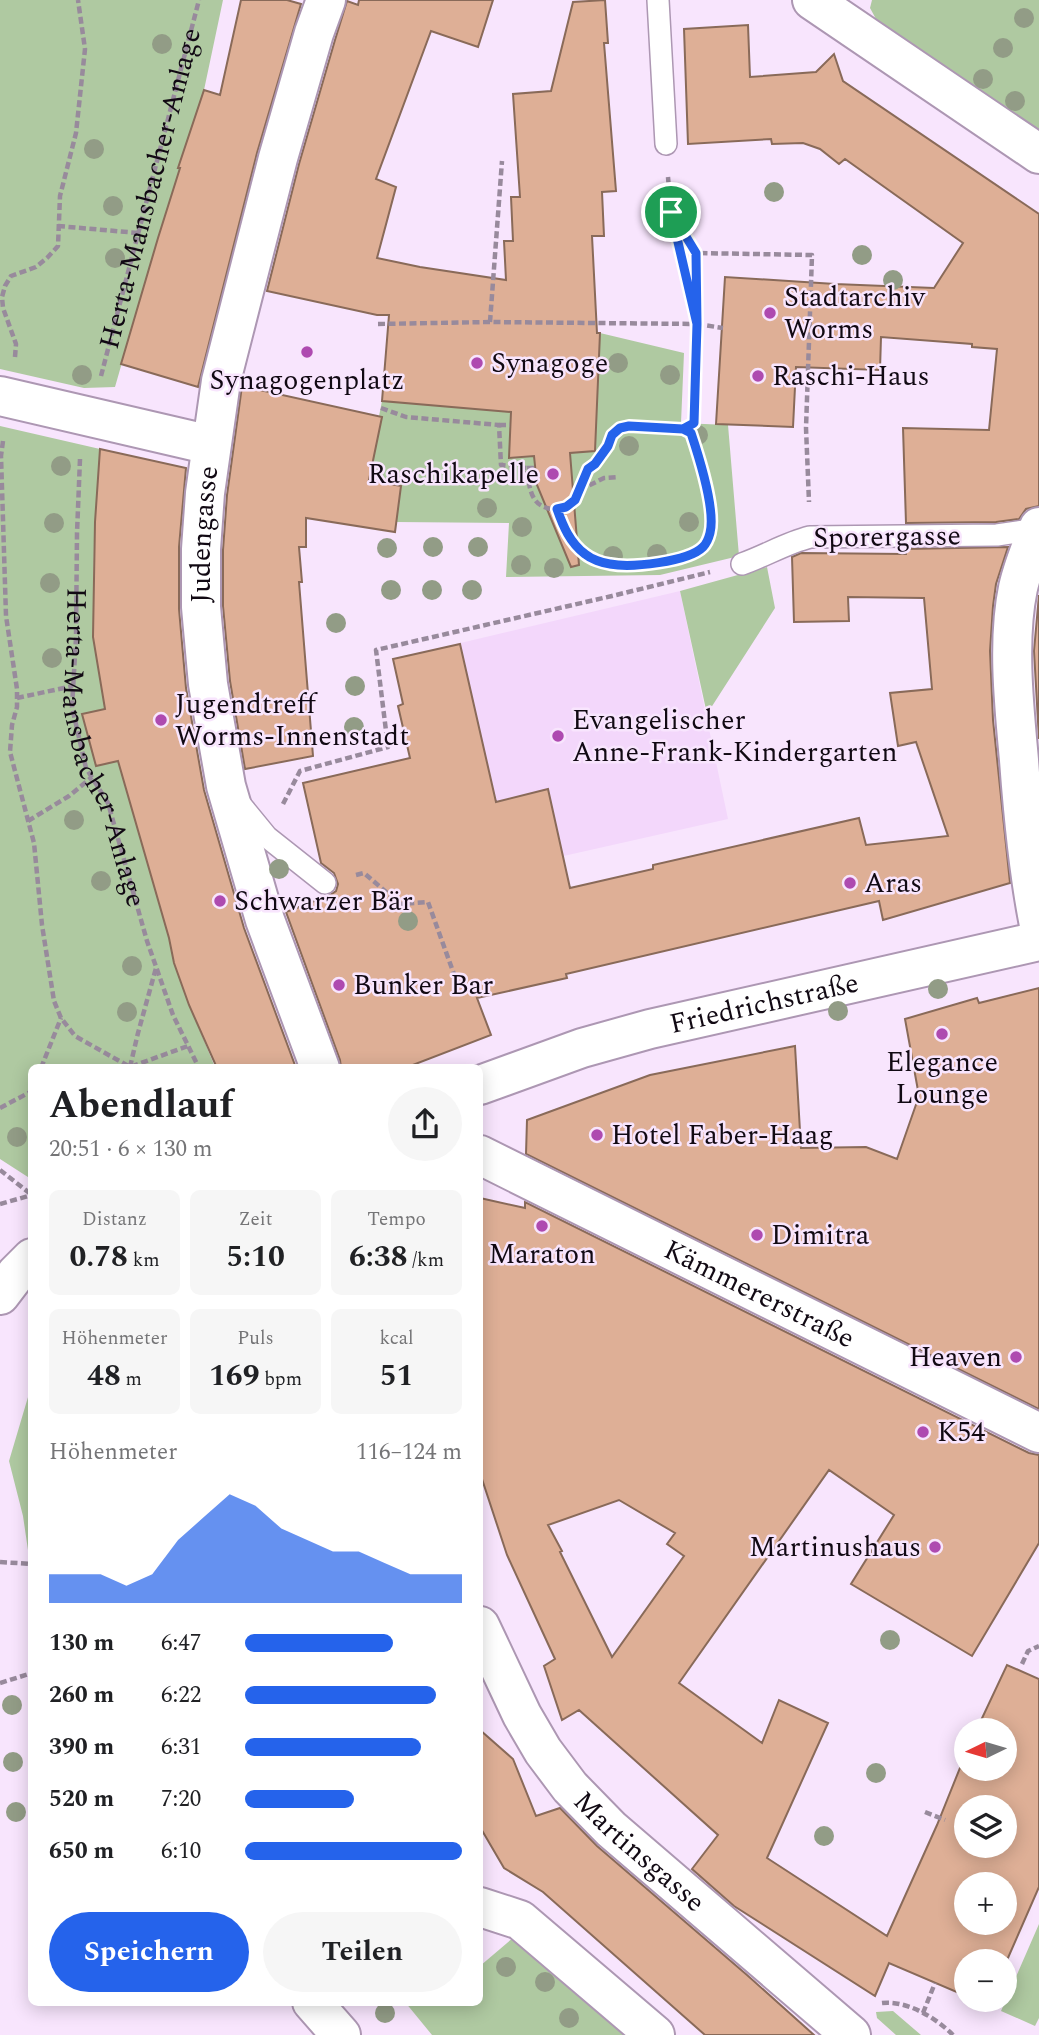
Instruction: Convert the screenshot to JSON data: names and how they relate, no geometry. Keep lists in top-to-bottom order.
{
  "streets": {
    "street": [
      "Judengasse",
      "Friedrichstraße",
      "Kämmererstraße",
      "Martinsgasse"
    ],
    "lane": ["Sporergasse"],
    "path": ["Herta-Mansbacher-Anlage"]
  },
  "places": [
    "Stadtarchiv Worms",
    "Synagogenplatz",
    "Synagoge",
    "Raschi-Haus",
    "Raschikapelle",
    "Jugendtreff Worms-Innenstadt",
    "Evangelischer Anne-Frank-Kindergarten",
    "Aras",
    "Schwarzer Bär",
    "Bunker Bar",
    "Elegance Lounge",
    "Hotel Faber-Haag",
    "Maraton",
    "Dimitra",
    "Heaven",
    "K54",
    "Martinushaus"
  ],
  "north": "left",
  "page": {
    "heading": ["Abendlauf", "20:51 · 6 × 130 m"],
    "stats": [
      ["Distanz", "0.78 km"],
      ["Zeit", "5:10"],
      ["Tempo", "6:38 /km"],
      ["Höhenmeter", "48 m"],
      ["Puls", "169 bpm"],
      ["kcal", "51"]
    ],
    "chart": ["Höhenmeter", "116–124 m"],
    "list": [
      {
        "name": "130 m",
        "note": "6:47"
      },
      {
        "name": "260 m",
        "note": "6:22"
      },
      {
        "name": "390 m",
        "note": "6:31"
      },
      {
        "name": "520 m",
        "note": "7:20"
      },
      {
        "name": "650 m",
        "note": "6:10"
      }
    ],
    "map_buttons": ["+", "−"],
    "buttons": ["Speichern", "Teilen"]
  }
}
